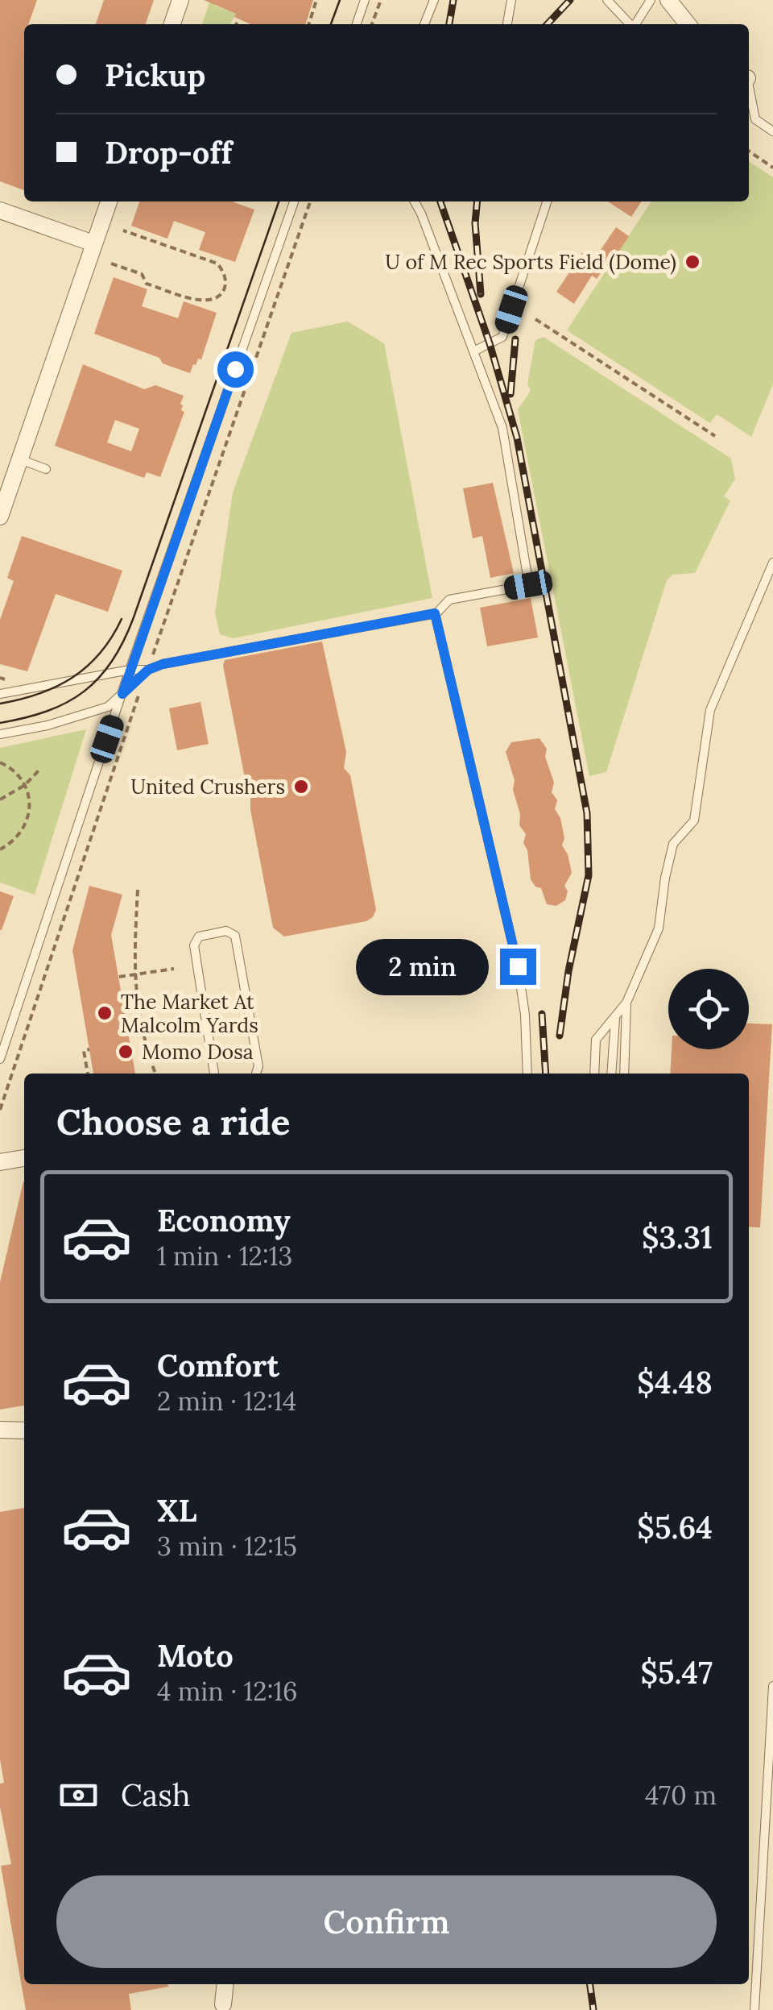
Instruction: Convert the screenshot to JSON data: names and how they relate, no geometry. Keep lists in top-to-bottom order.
{
  "places": [
    "U of M Rec Sports Field (Dome)",
    "United Crushers",
    "The Market At Malcolm Yards",
    "Momo Dosa"
  ],
  "page": {
    "banner": ["Pickup", "Drop-off"],
    "bubble": "2 min",
    "heading": "Choose a ride",
    "list": [
      {
        "name": "Economy",
        "note": "1 min · 12:13",
        "value": "$3.31"
      },
      {
        "name": "Comfort",
        "note": "2 min · 12:14",
        "value": "$4.48"
      },
      {
        "name": "XL",
        "note": "3 min · 12:15",
        "value": "$5.64"
      },
      {
        "name": "Moto",
        "note": "4 min · 12:16",
        "value": "$5.47"
      }
    ],
    "pay": ["Cash", "470 m"],
    "buttons": "Confirm"
  }
}
